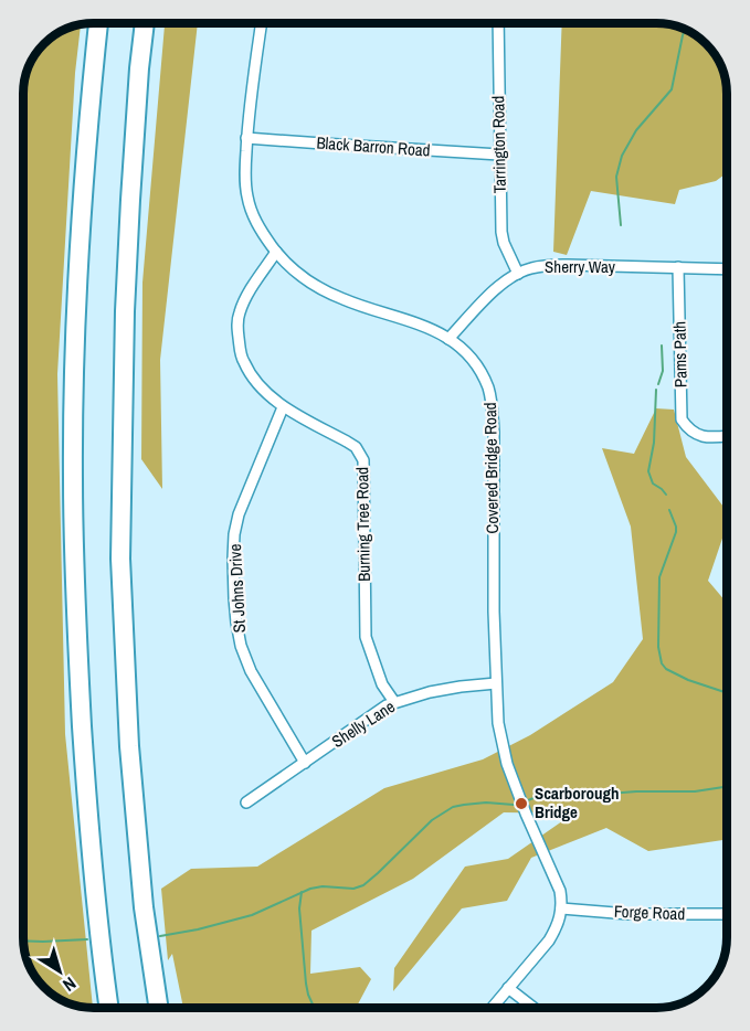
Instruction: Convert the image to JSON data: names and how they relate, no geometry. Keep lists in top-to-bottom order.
{
  "streets": {
    "street": [
      "Tarrington Road",
      "Black Barron Road",
      "Sherry Way",
      "Pams Path",
      "Covered Bridge Road",
      "Burning Tree Road",
      "St Johns Drive",
      "Shelly Lane",
      "Forge Road"
    ]
  },
  "crossings": [
    ["Tarrington Road", "Black Barron Road"],
    ["Tarrington Road", "Sherry Way"],
    ["Black Barron Road", "Covered Bridge Road"],
    ["Sherry Way", "Pams Path"],
    ["Sherry Way", "Covered Bridge Road"],
    ["Covered Bridge Road", "Burning Tree Road"],
    ["Covered Bridge Road", "Shelly Lane"],
    ["Covered Bridge Road", "Forge Road"],
    ["Burning Tree Road", "St Johns Drive"],
    ["Burning Tree Road", "Shelly Lane"],
    ["St Johns Drive", "Shelly Lane"]
  ],
  "places": ["Scarborough Bridge"],
  "north": "bottom right"
}
